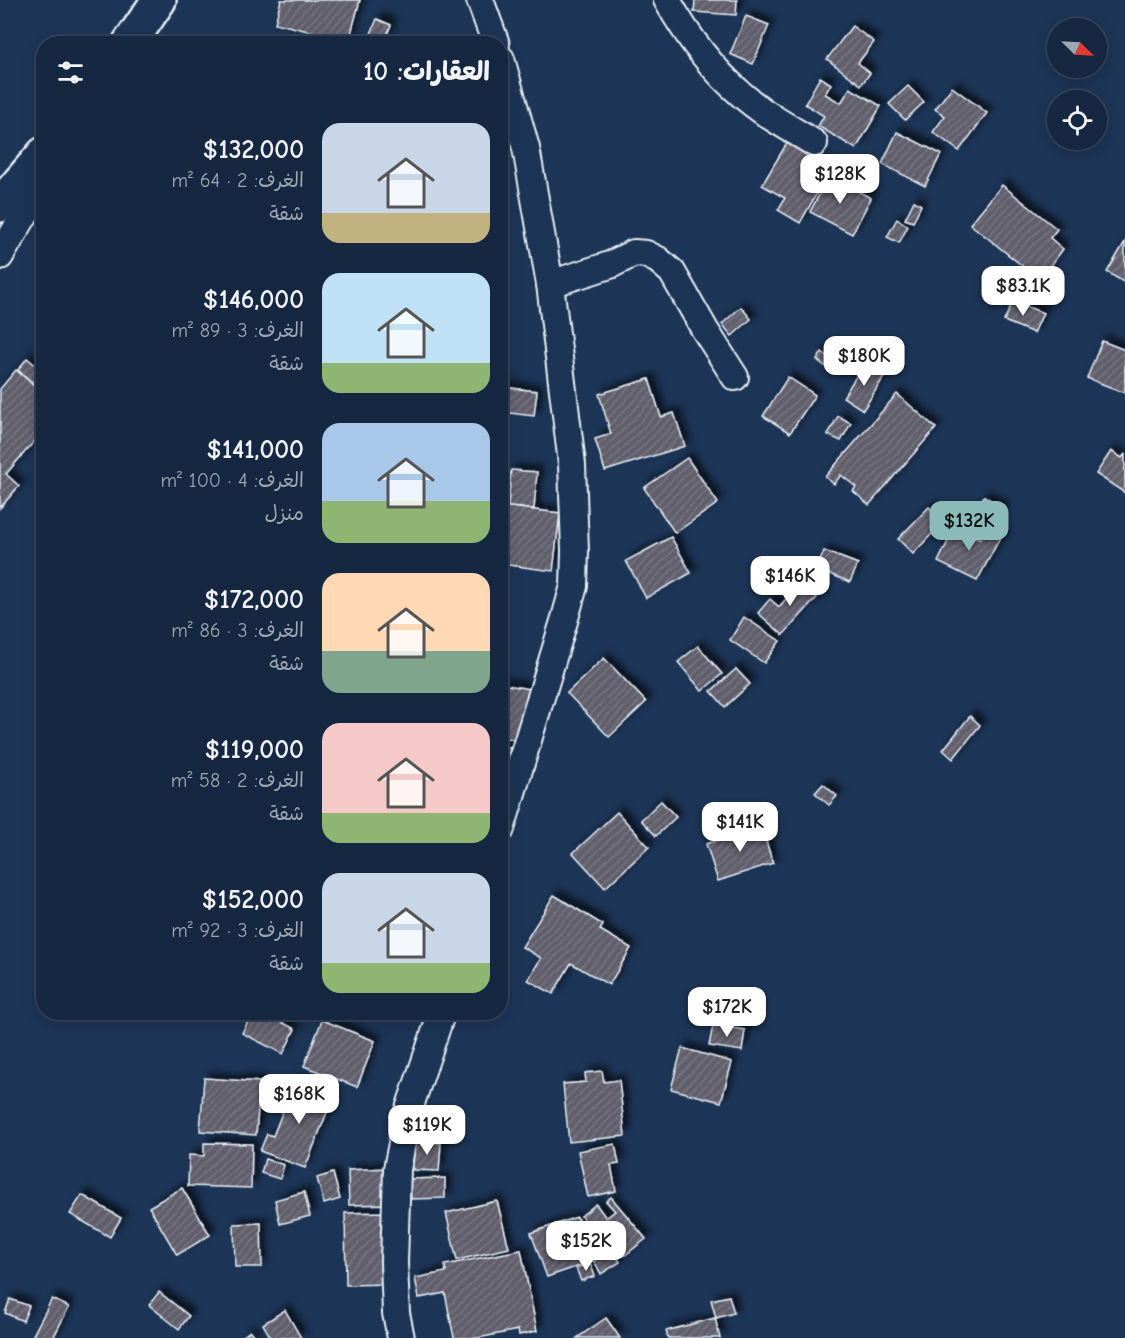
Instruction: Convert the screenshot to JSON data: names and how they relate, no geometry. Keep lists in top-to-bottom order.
{
  "north": "bottom right",
  "page": {
    "heading": "العقارات: 10",
    "list": [
      {
        "name": "$132,000",
        "note": "الغرف: 2 · 64 m² · شقة"
      },
      {
        "name": "$146,000",
        "note": "الغرف: 3 · 89 m² · شقة"
      },
      {
        "name": "$141,000",
        "note": "الغرف: 4 · 100 m² · منزل"
      },
      {
        "name": "$172,000",
        "note": "الغرف: 3 · 86 m² · شقة"
      },
      {
        "name": "$119,000",
        "note": "الغرف: 2 · 58 m² · شقة"
      },
      {
        "name": "$152,000",
        "note": "الغرف: 3 · 92 m² · شقة"
      }
    ],
    "price": [
      "$128K",
      "$83.1K",
      "$180K",
      "$132K",
      "$146K",
      "$141K",
      "$172K",
      "$168K",
      "$119K",
      "$152K"
    ]
  }
}
